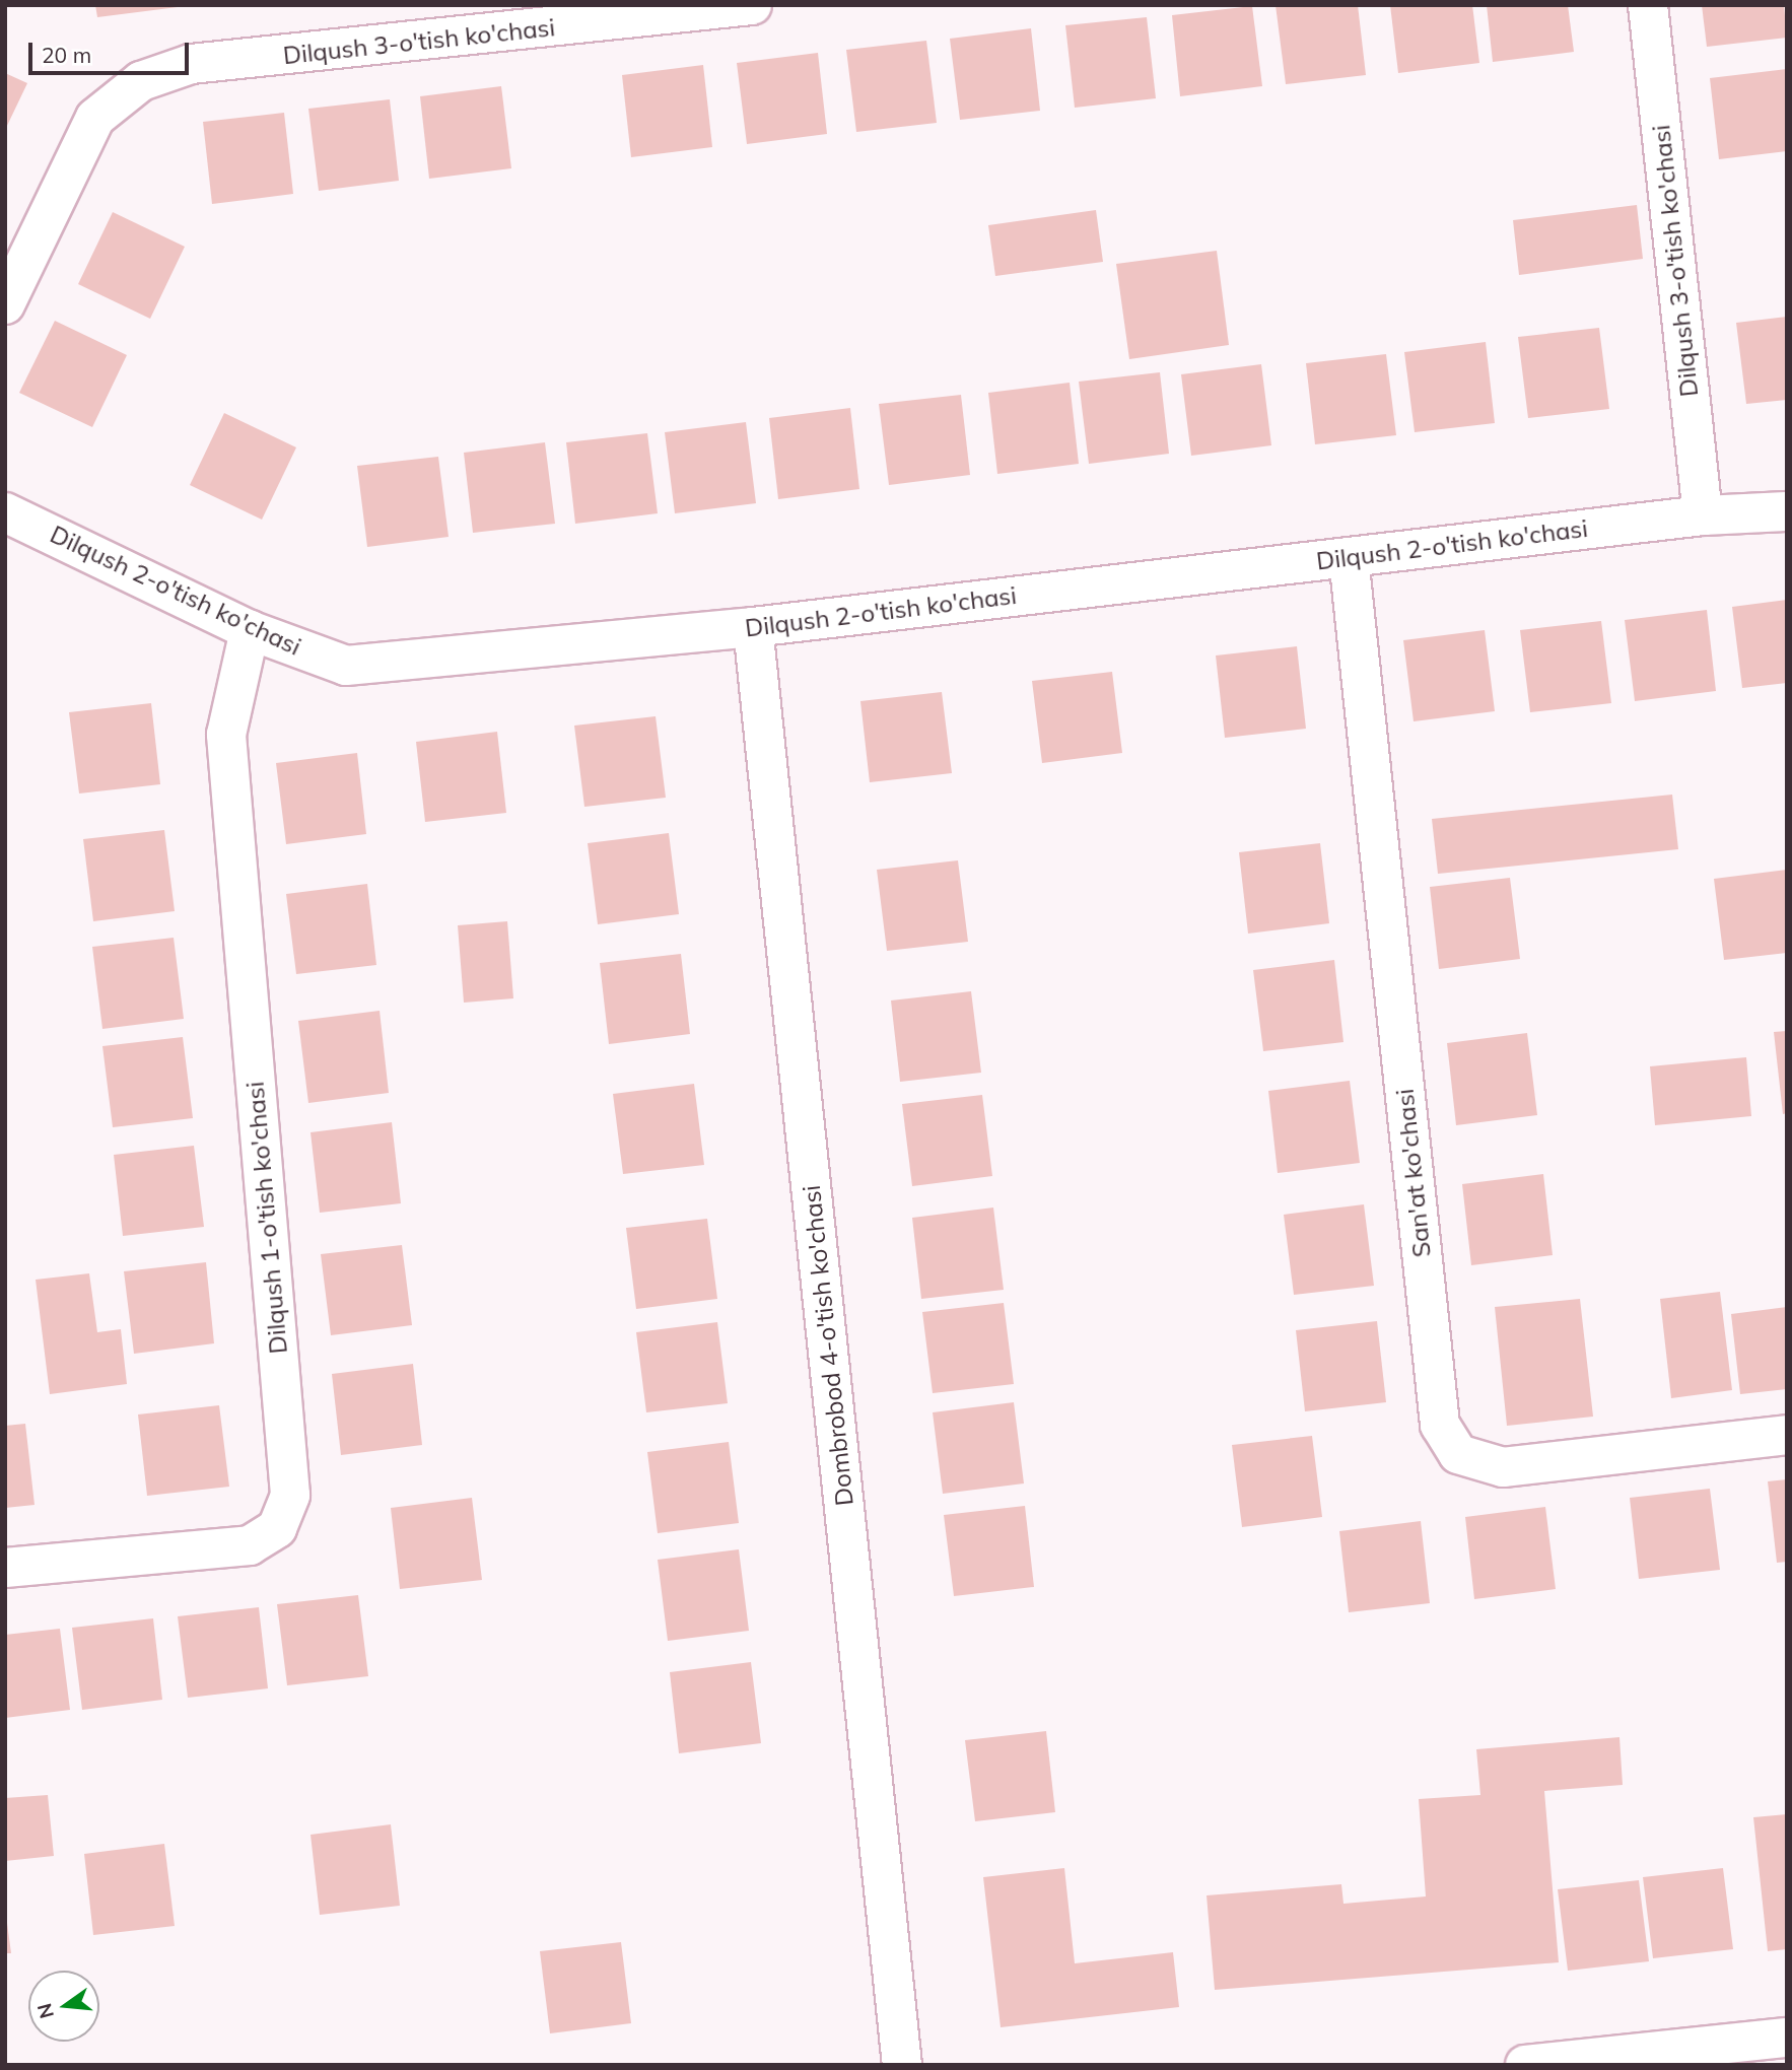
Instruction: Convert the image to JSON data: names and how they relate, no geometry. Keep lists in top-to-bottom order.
{
  "streets": {
    "street": [
      "Dilqush 3-o'tish ko'chasi",
      "Dilqush 2-o'tish ko'chasi",
      "San'at ko'chasi",
      "Dilqush 1-o'tish ko'chasi",
      "Dombrobod 4-o'tish ko'chasi"
    ]
  },
  "crossings": [
    ["Dilqush 3-o'tish ko'chasi", "Dilqush 2-o'tish ko'chasi"],
    ["Dilqush 2-o'tish ko'chasi", "San'at ko'chasi"],
    ["Dilqush 2-o'tish ko'chasi", "Dilqush 1-o'tish ko'chasi"],
    ["Dilqush 2-o'tish ko'chasi", "Dombrobod 4-o'tish ko'chasi"]
  ],
  "scale_bar": "20 m",
  "north": "left"
}
